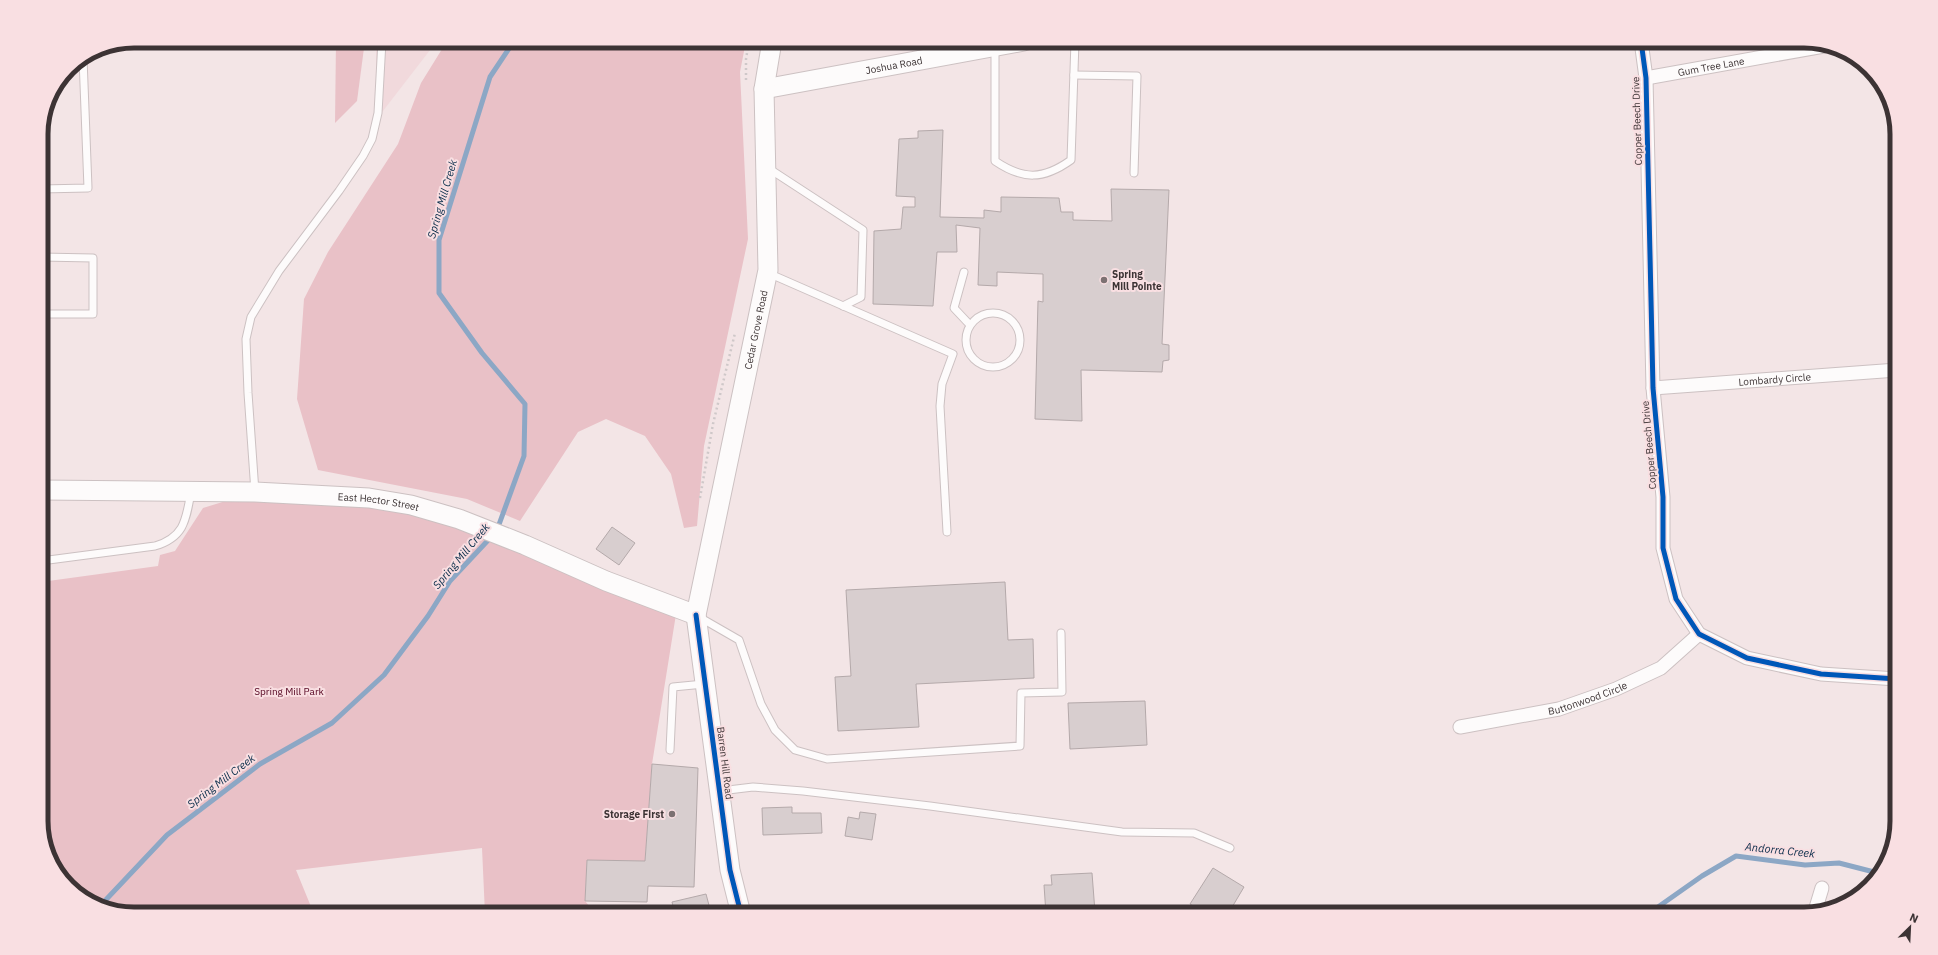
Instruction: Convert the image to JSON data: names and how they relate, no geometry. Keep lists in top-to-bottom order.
{
  "streets": {
    "main road": [
      "Joshua Road",
      "Cedar Grove Road",
      "East Hector Street",
      "Barren Hill Road"
    ],
    "street": [
      "Gum Tree Lane",
      "Copper Beech Drive",
      "Lombardy Circle",
      "Buttonwood Circle"
    ]
  },
  "crossings": [
    ["Joshua Road", "Cedar Grove Road"],
    ["Gum Tree Lane", "Copper Beech Drive"],
    ["Copper Beech Drive", "Lombardy Circle"],
    ["Copper Beech Drive", "Buttonwood Circle"],
    ["Cedar Grove Road", "East Hector Street"],
    ["Cedar Grove Road", "Barren Hill Road"],
    ["East Hector Street", "Barren Hill Road"]
  ],
  "water": ["Spring Mill Creek", "Andorra Creek"],
  "parks": ["Spring Mill Park"],
  "places": ["Spring Mill Pointe", "Storage First"],
  "north": "top right"
}
